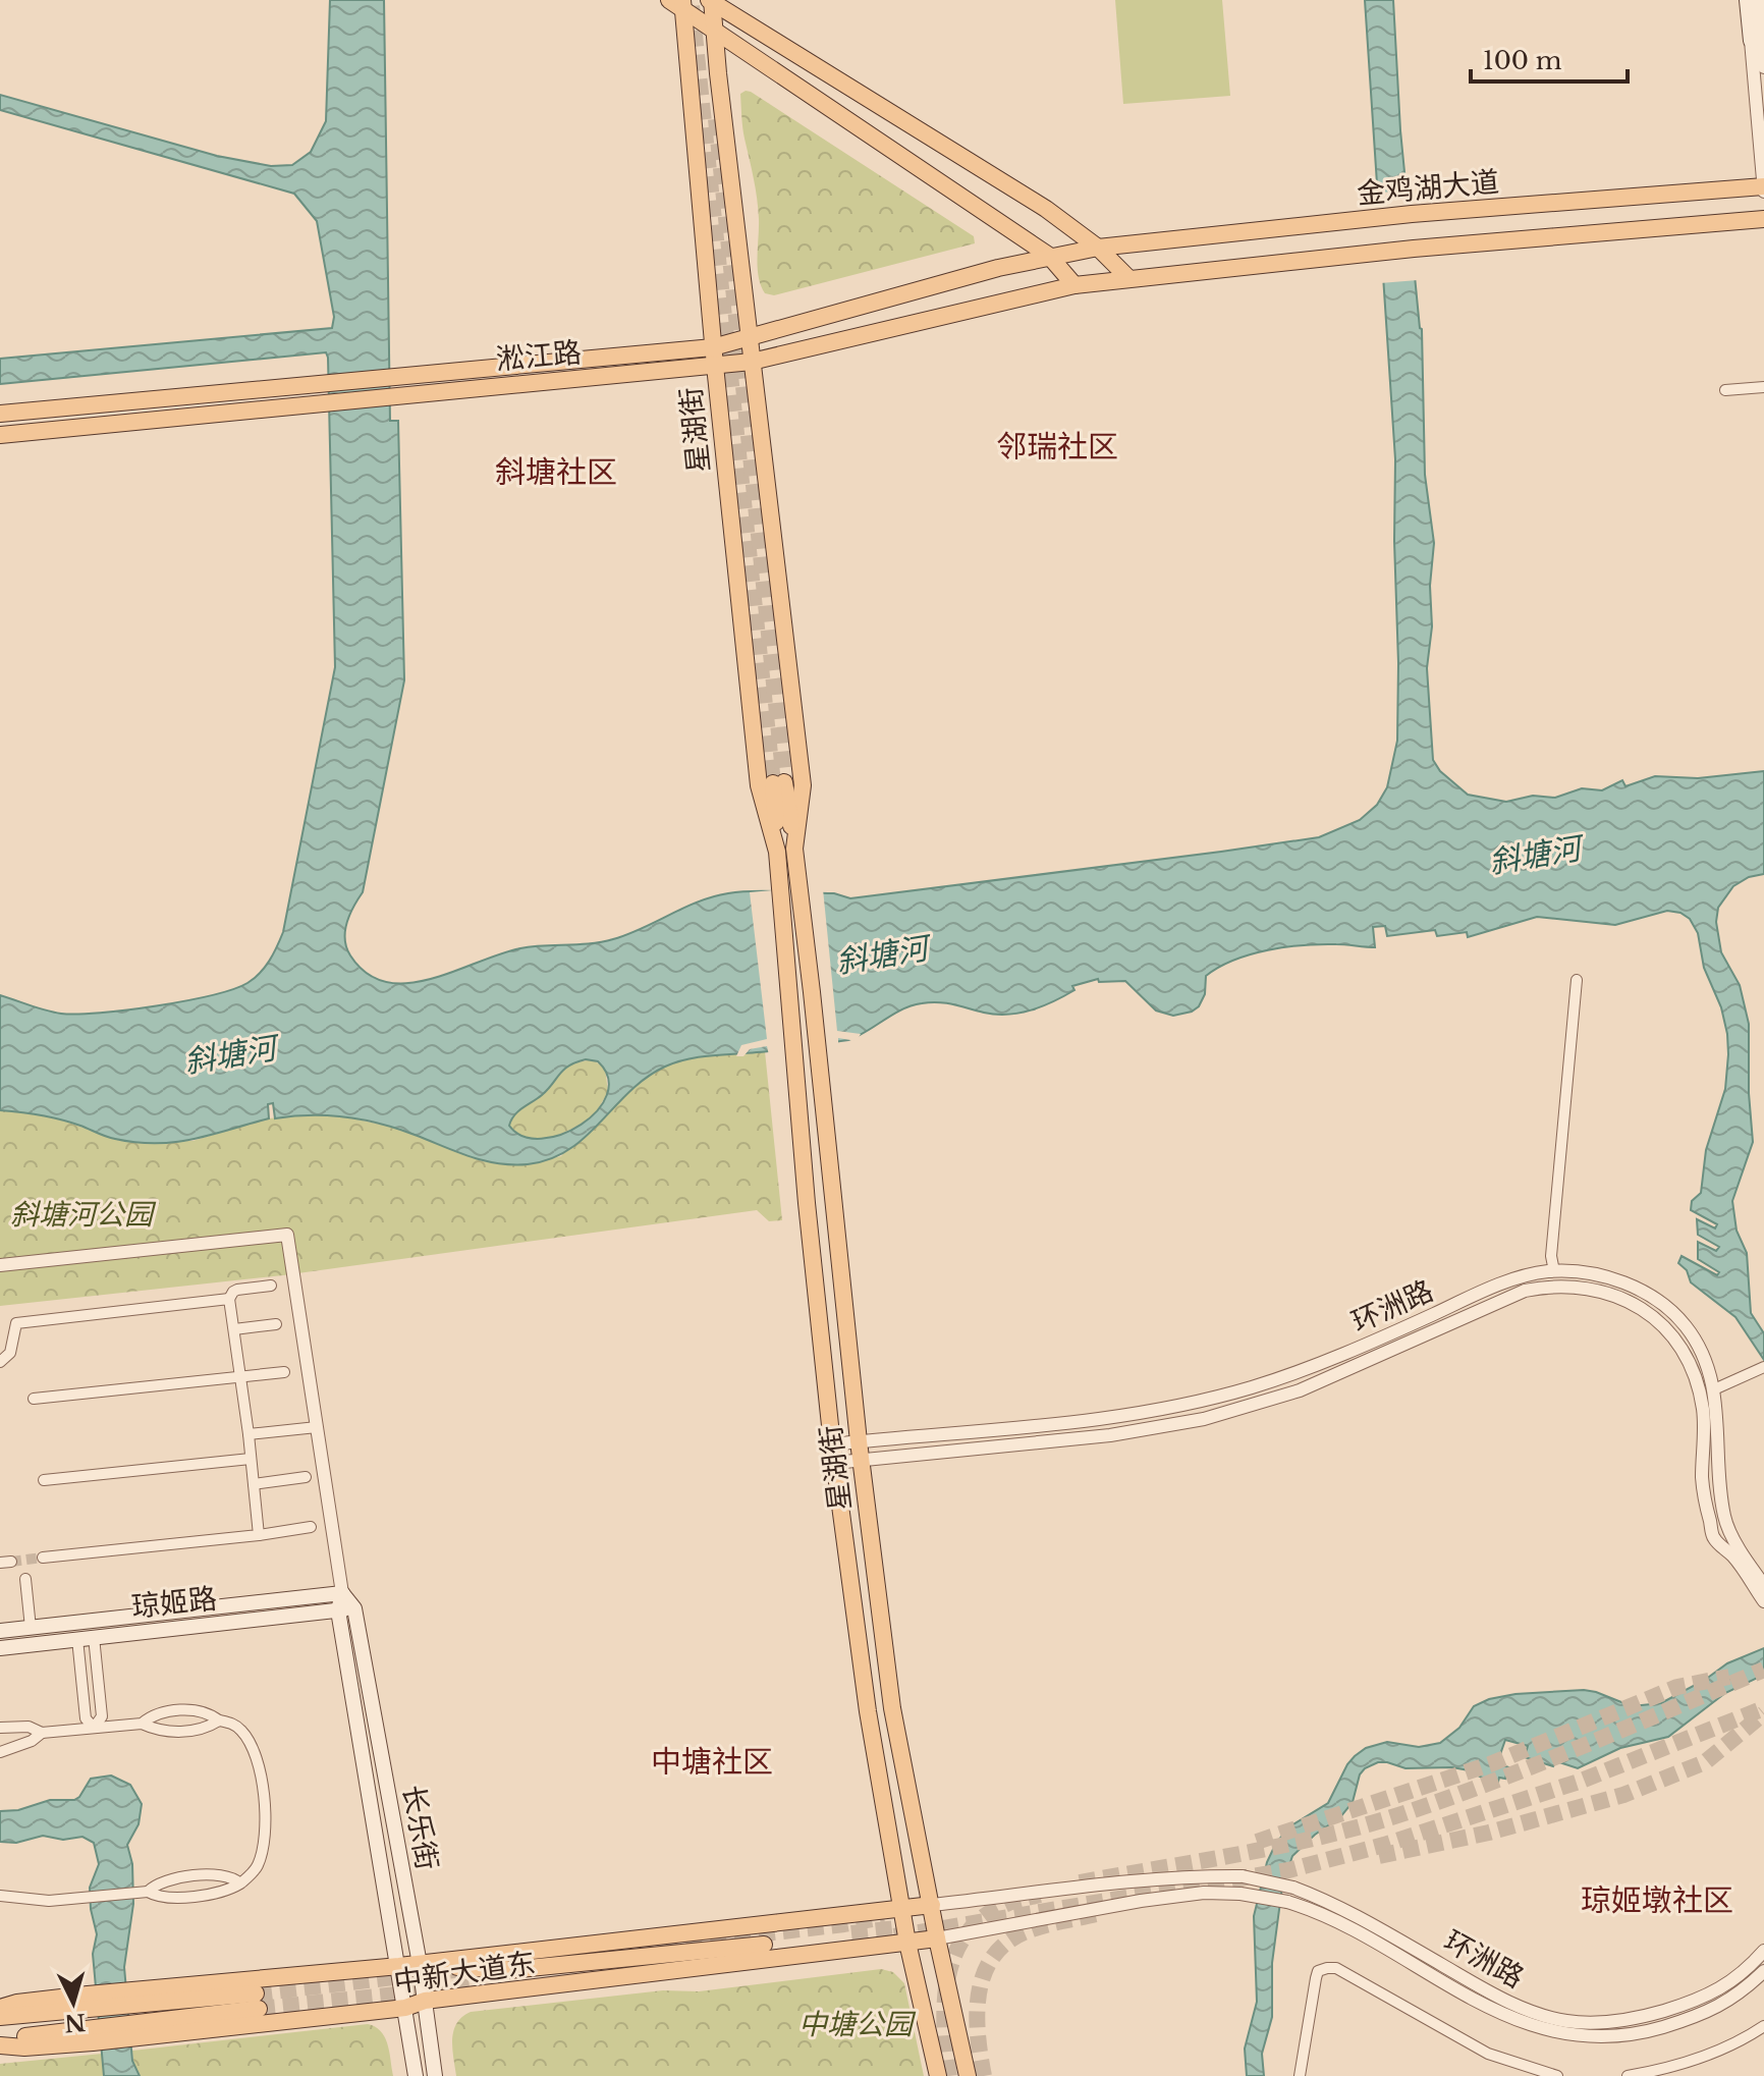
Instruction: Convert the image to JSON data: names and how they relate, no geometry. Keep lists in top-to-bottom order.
{
  "streets": {
    "main road": [
      "金鸡湖大道",
      "淞江路",
      "星湖街",
      "琼姬路",
      "长乐街",
      "中新大道东"
    ],
    "street": ["环洲路"]
  },
  "crossings": [
    ["金鸡湖大道", "淞江路"],
    ["淞江路", "星湖街"],
    ["星湖街", "环洲路"],
    ["星湖街", "中新大道东"],
    ["环洲路", "中新大道东"],
    ["琼姬路", "长乐街"],
    ["长乐街", "中新大道东"]
  ],
  "districts": [
    "邻瑞社区",
    "斜塘社区",
    "中塘社区",
    "琼姬墩社区"
  ],
  "water": ["斜塘河"],
  "parks": ["斜塘河公园", "中塘公园"],
  "scale_bar": "100 m",
  "north": "bottom"
}
